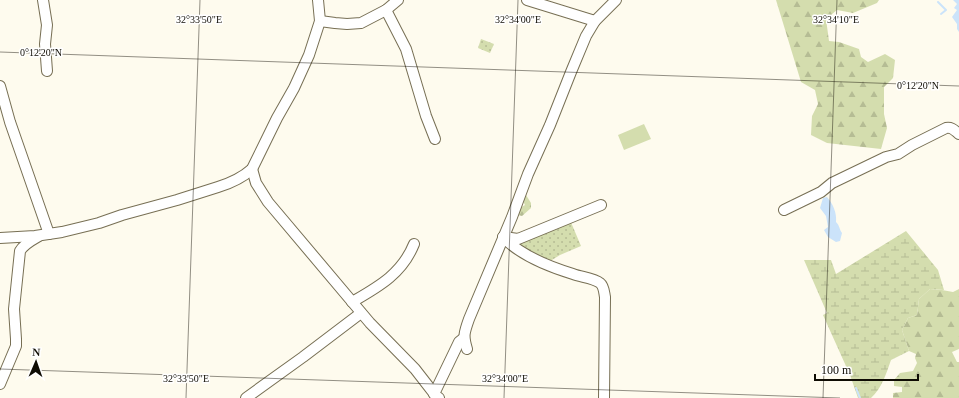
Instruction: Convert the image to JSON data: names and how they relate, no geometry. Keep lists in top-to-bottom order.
{
  "scale_bar": "100 m",
  "north": "top",
  "coordinates": [
    "32°33'50\"E",
    "32°34'00\"E",
    "32°34'10\"E",
    "0°12'20\"N"
  ]
}
